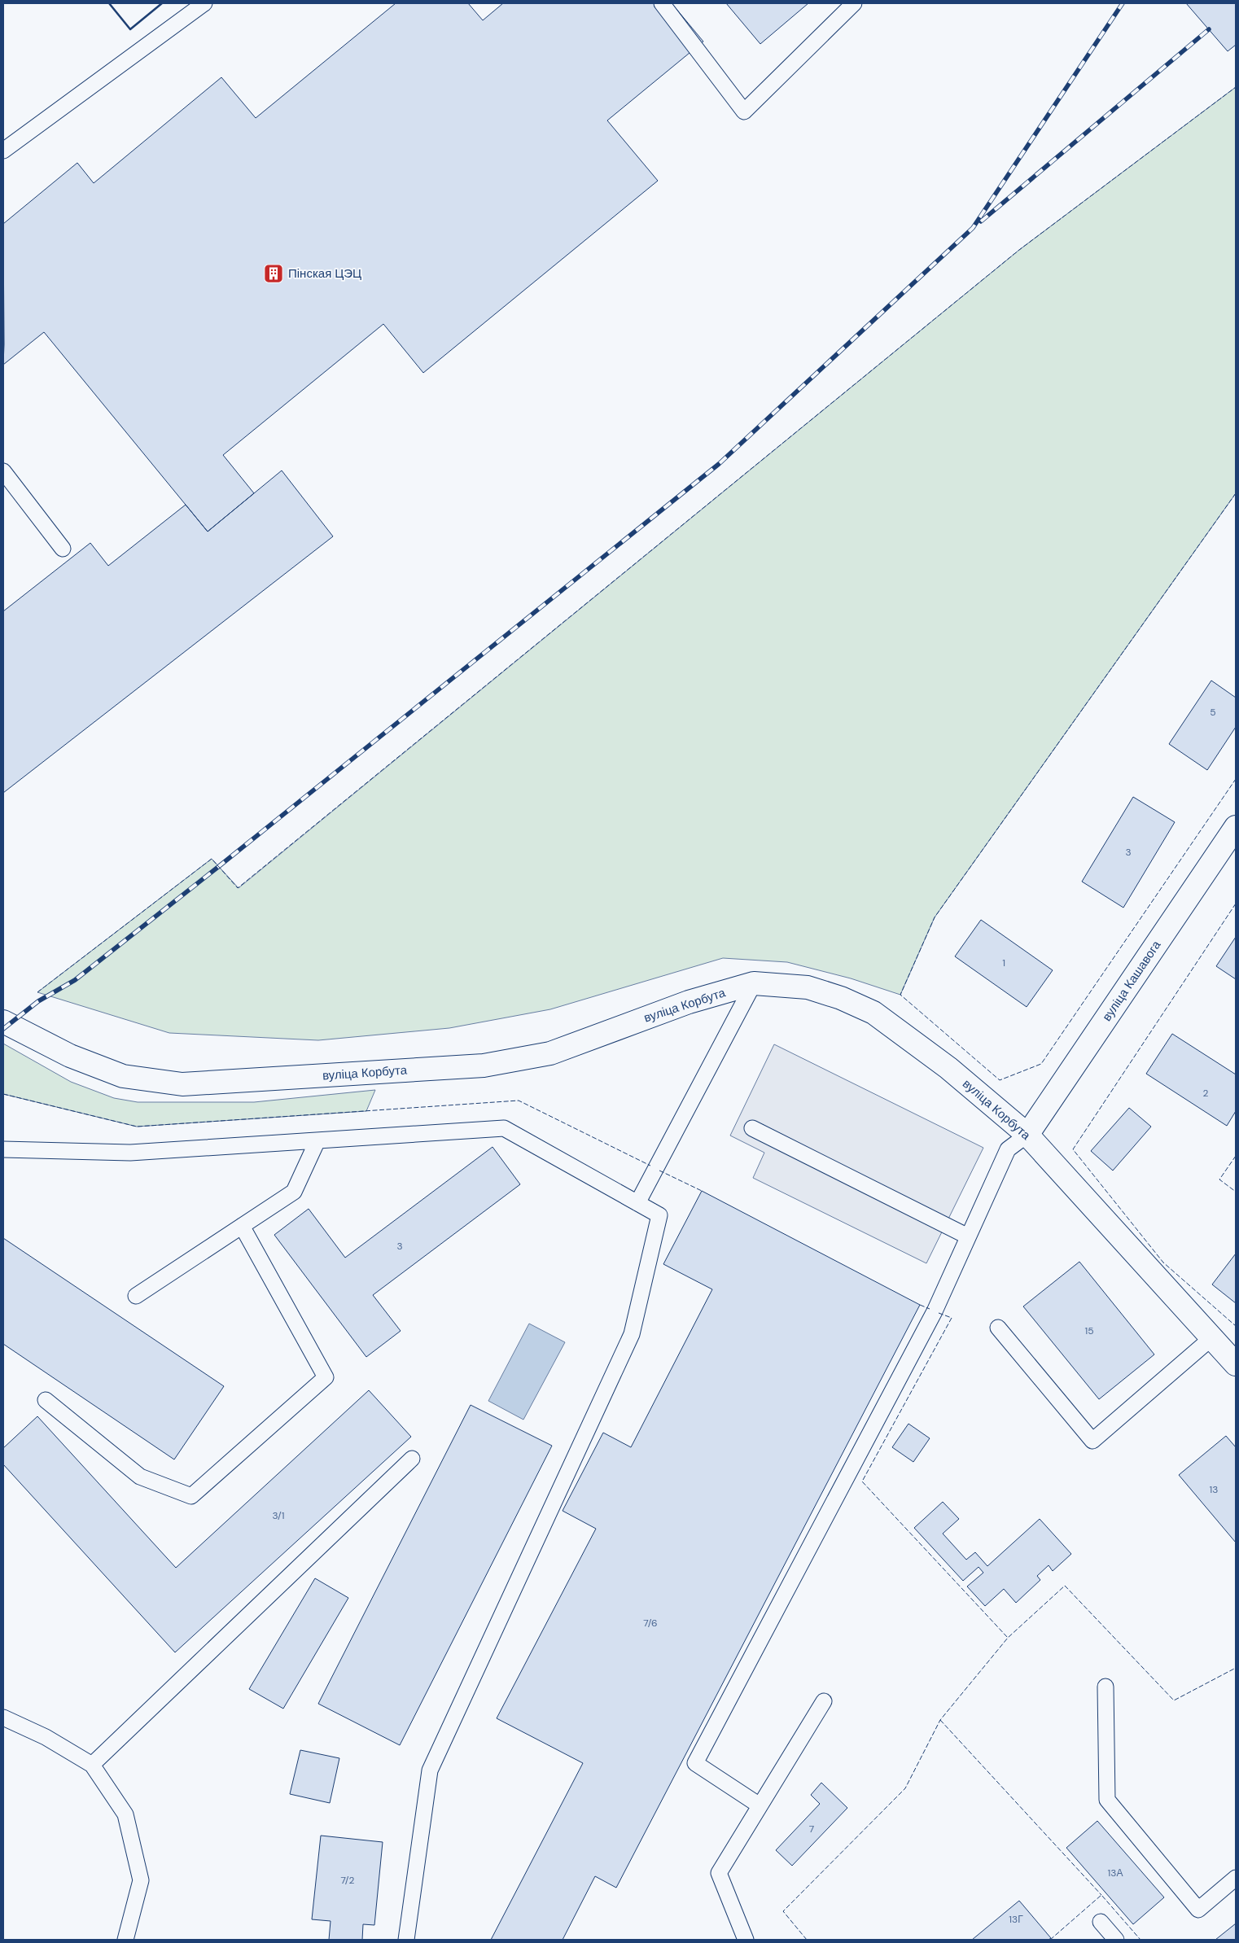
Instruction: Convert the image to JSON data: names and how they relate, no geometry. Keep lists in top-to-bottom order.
{
  "streets": {
    "street": ["вуліца Кашавога", "вуліца Корбута"]
  },
  "crossings": [
    ["вуліца Кашавога", "вуліца Корбута"]
  ],
  "places": {
    "building": ["Пінская ЦЭЦ"]
  },
  "house_numbers": [
    "5",
    "3",
    "1",
    "2",
    "3",
    "15",
    "13",
    "3/1",
    "7/6",
    "7",
    "13А",
    "7/2",
    "13Г"
  ]
}
